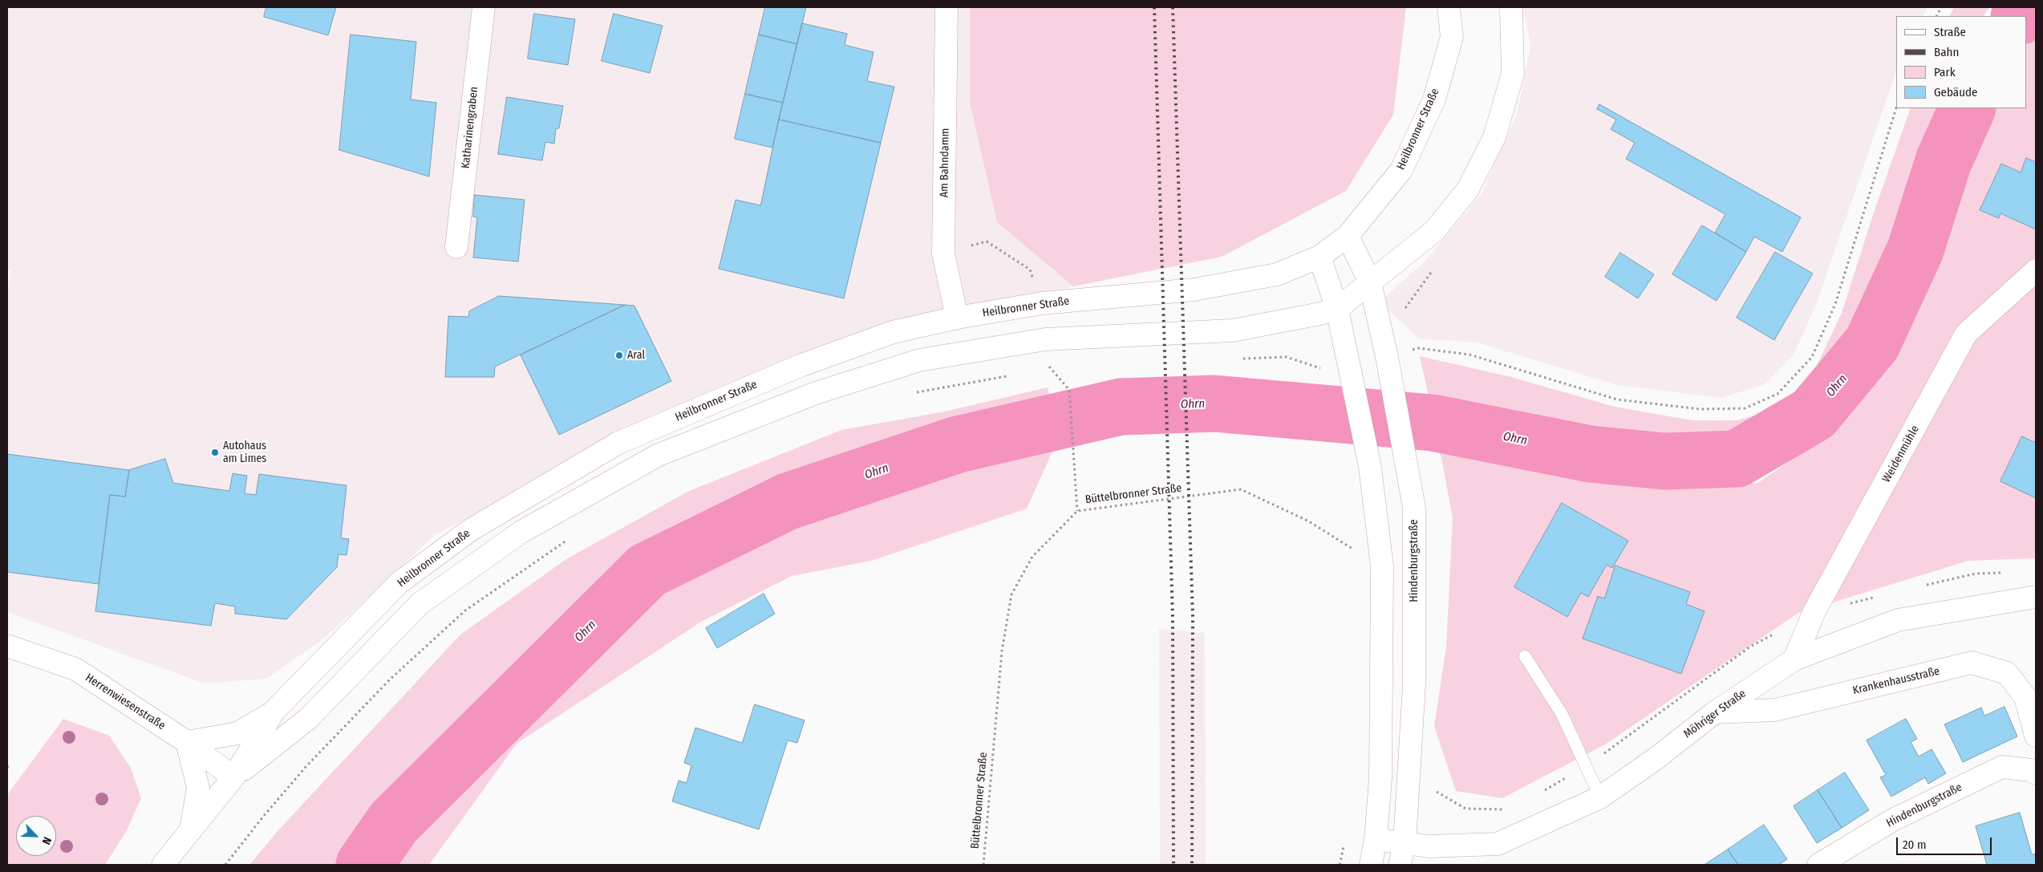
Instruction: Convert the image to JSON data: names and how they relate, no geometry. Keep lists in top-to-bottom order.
{
  "streets": {
    "street": [
      "Katharinengraben",
      "Heilbronner Straße",
      "Am Bahndamm",
      "Weidenmühle",
      "Hindenburgstraße",
      "Krankenhausstraße",
      "Herrenwiesenstraße",
      "Möhriger Straße"
    ],
    "path": ["Büttelbronner Straße"]
  },
  "crossings": [
    ["Heilbronner Straße", "Am Bahndamm"],
    ["Heilbronner Straße", "Hindenburgstraße"],
    ["Heilbronner Straße", "Herrenwiesenstraße"],
    ["Weidenmühle", "Möhriger Straße"],
    ["Hindenburgstraße", "Möhriger Straße"],
    ["Krankenhausstraße", "Möhriger Straße"]
  ],
  "water": ["Ohrn"],
  "places": ["Aral", "Autohaus am Limes"],
  "legend": [
    "Straße",
    "Bahn",
    "Park",
    "Gebäude"
  ],
  "scale_bar": "20 m",
  "north": "bottom right"
}
